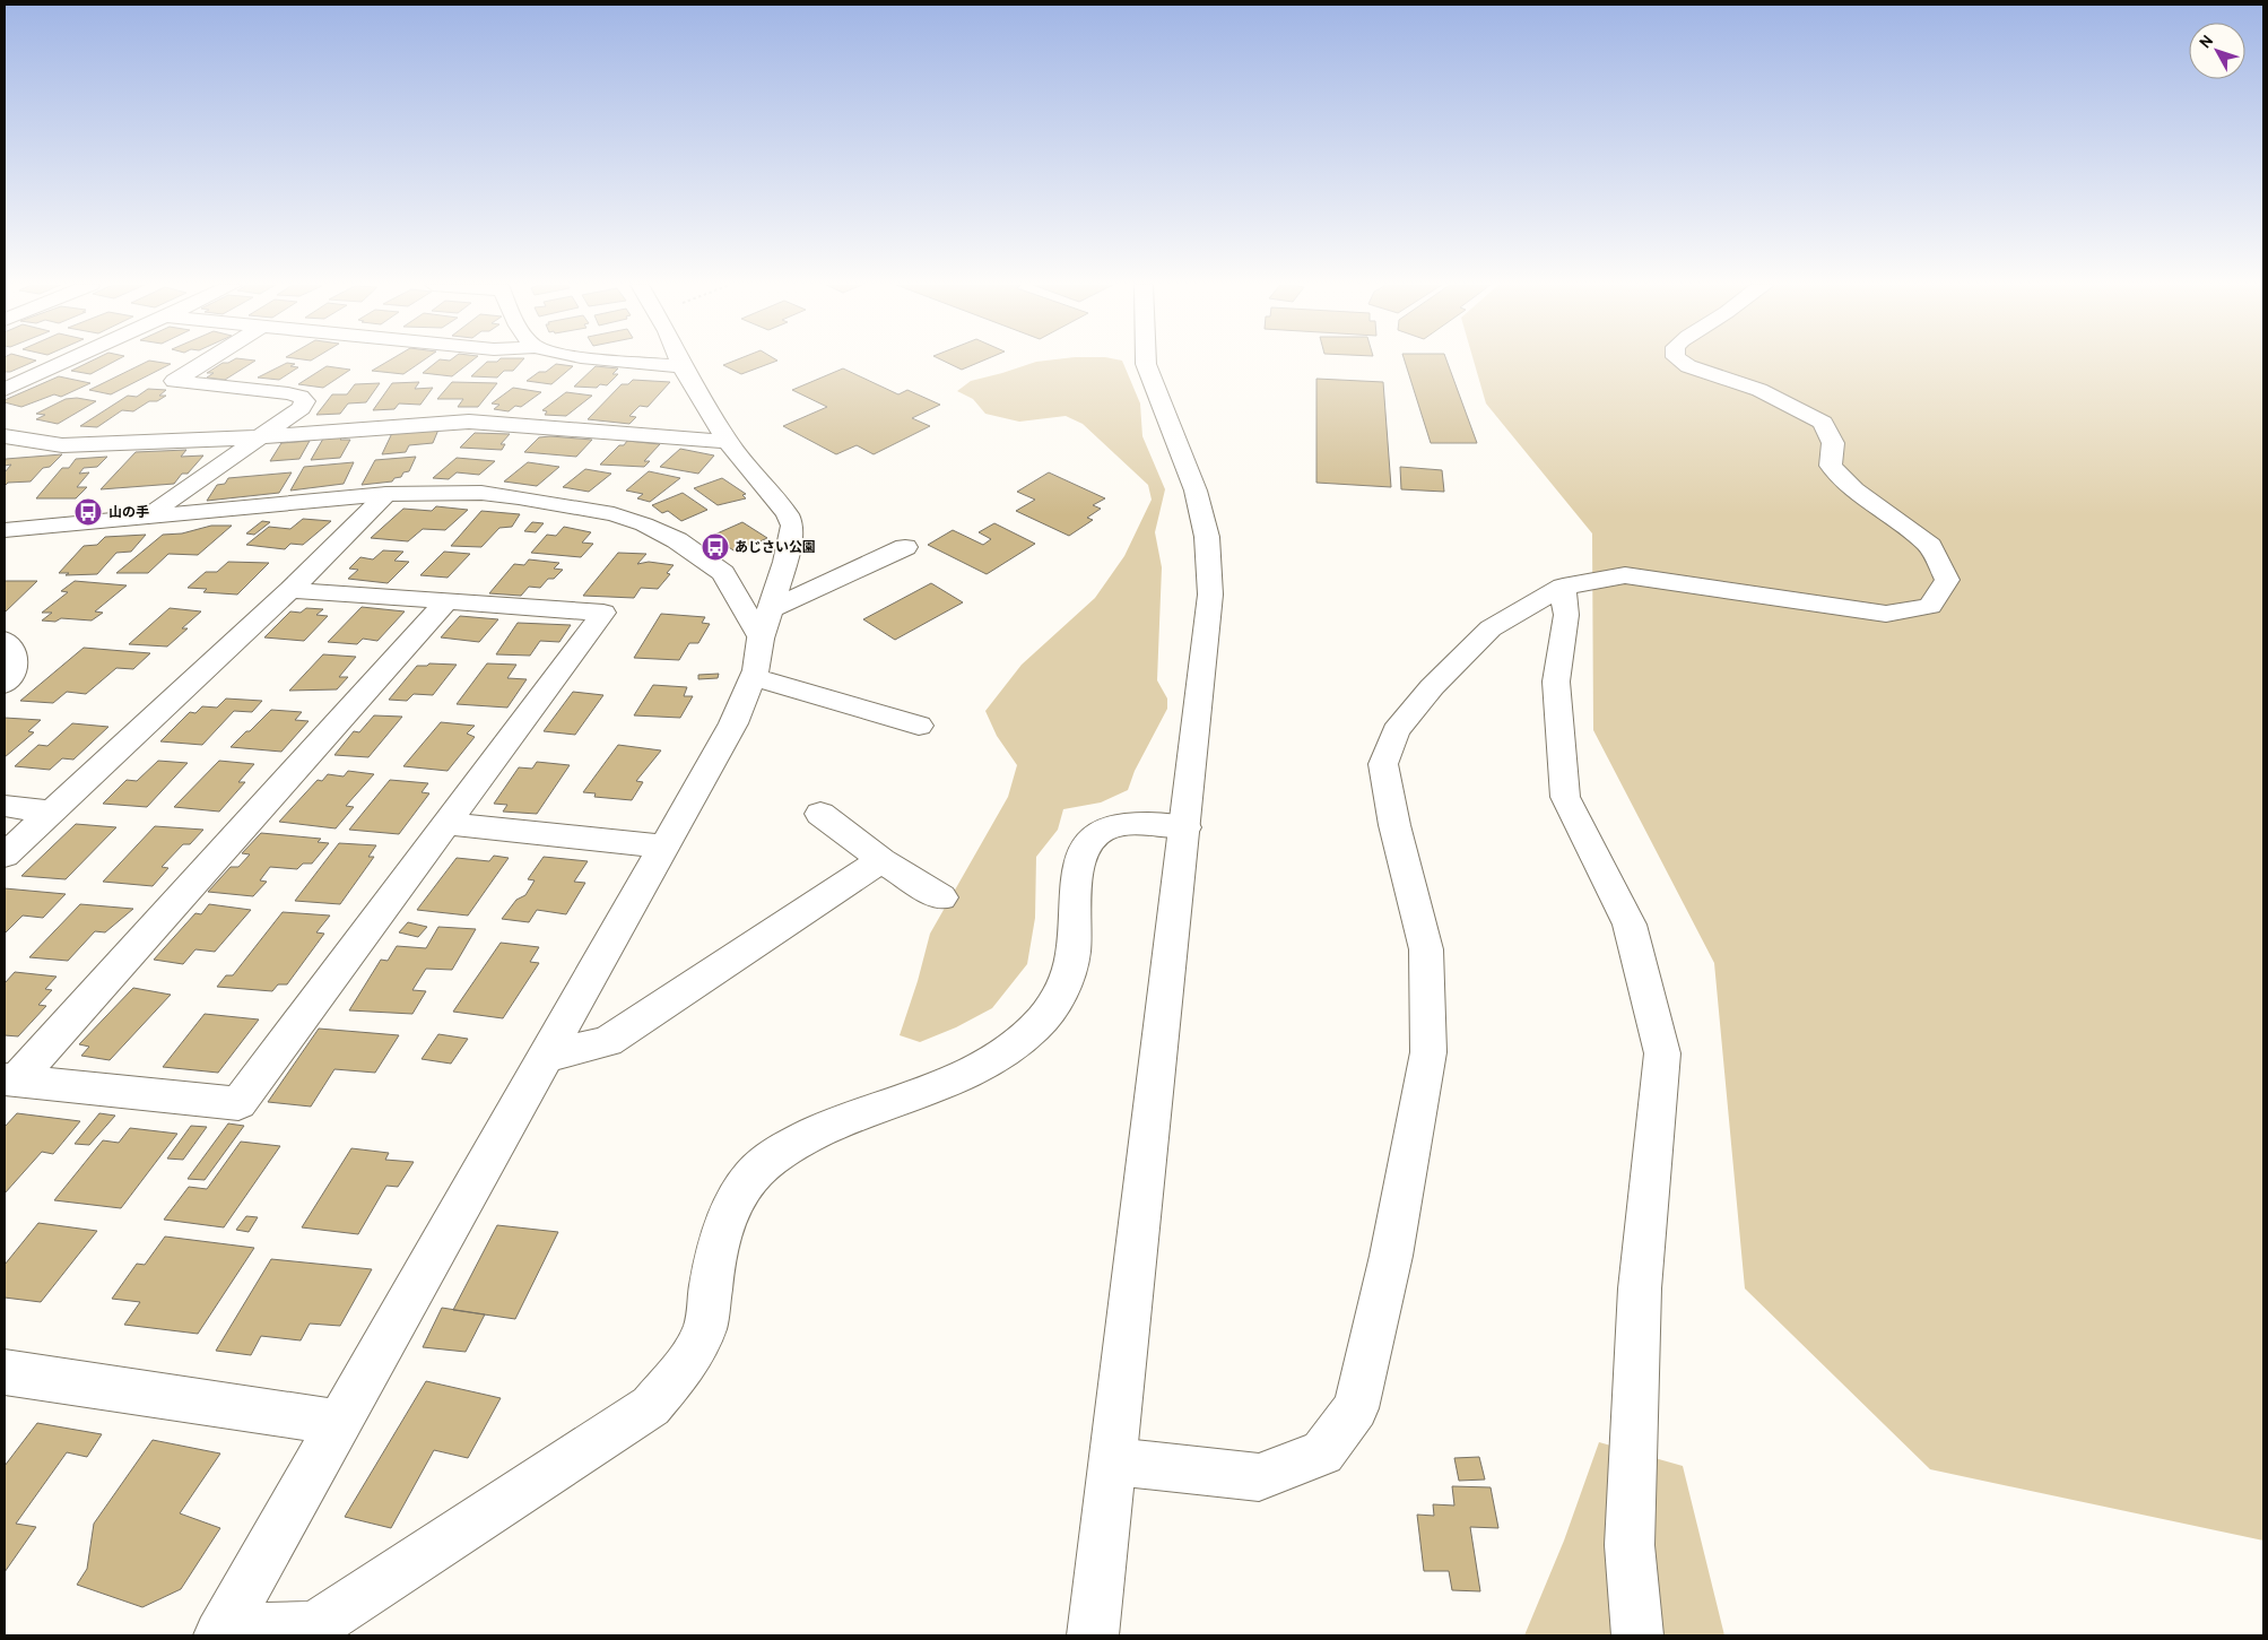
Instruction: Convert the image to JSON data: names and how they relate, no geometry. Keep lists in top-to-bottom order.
{
  "places": {
    "bus stop": ["山の手", "あじさい公園"]
  },
  "north": "top left"
}
